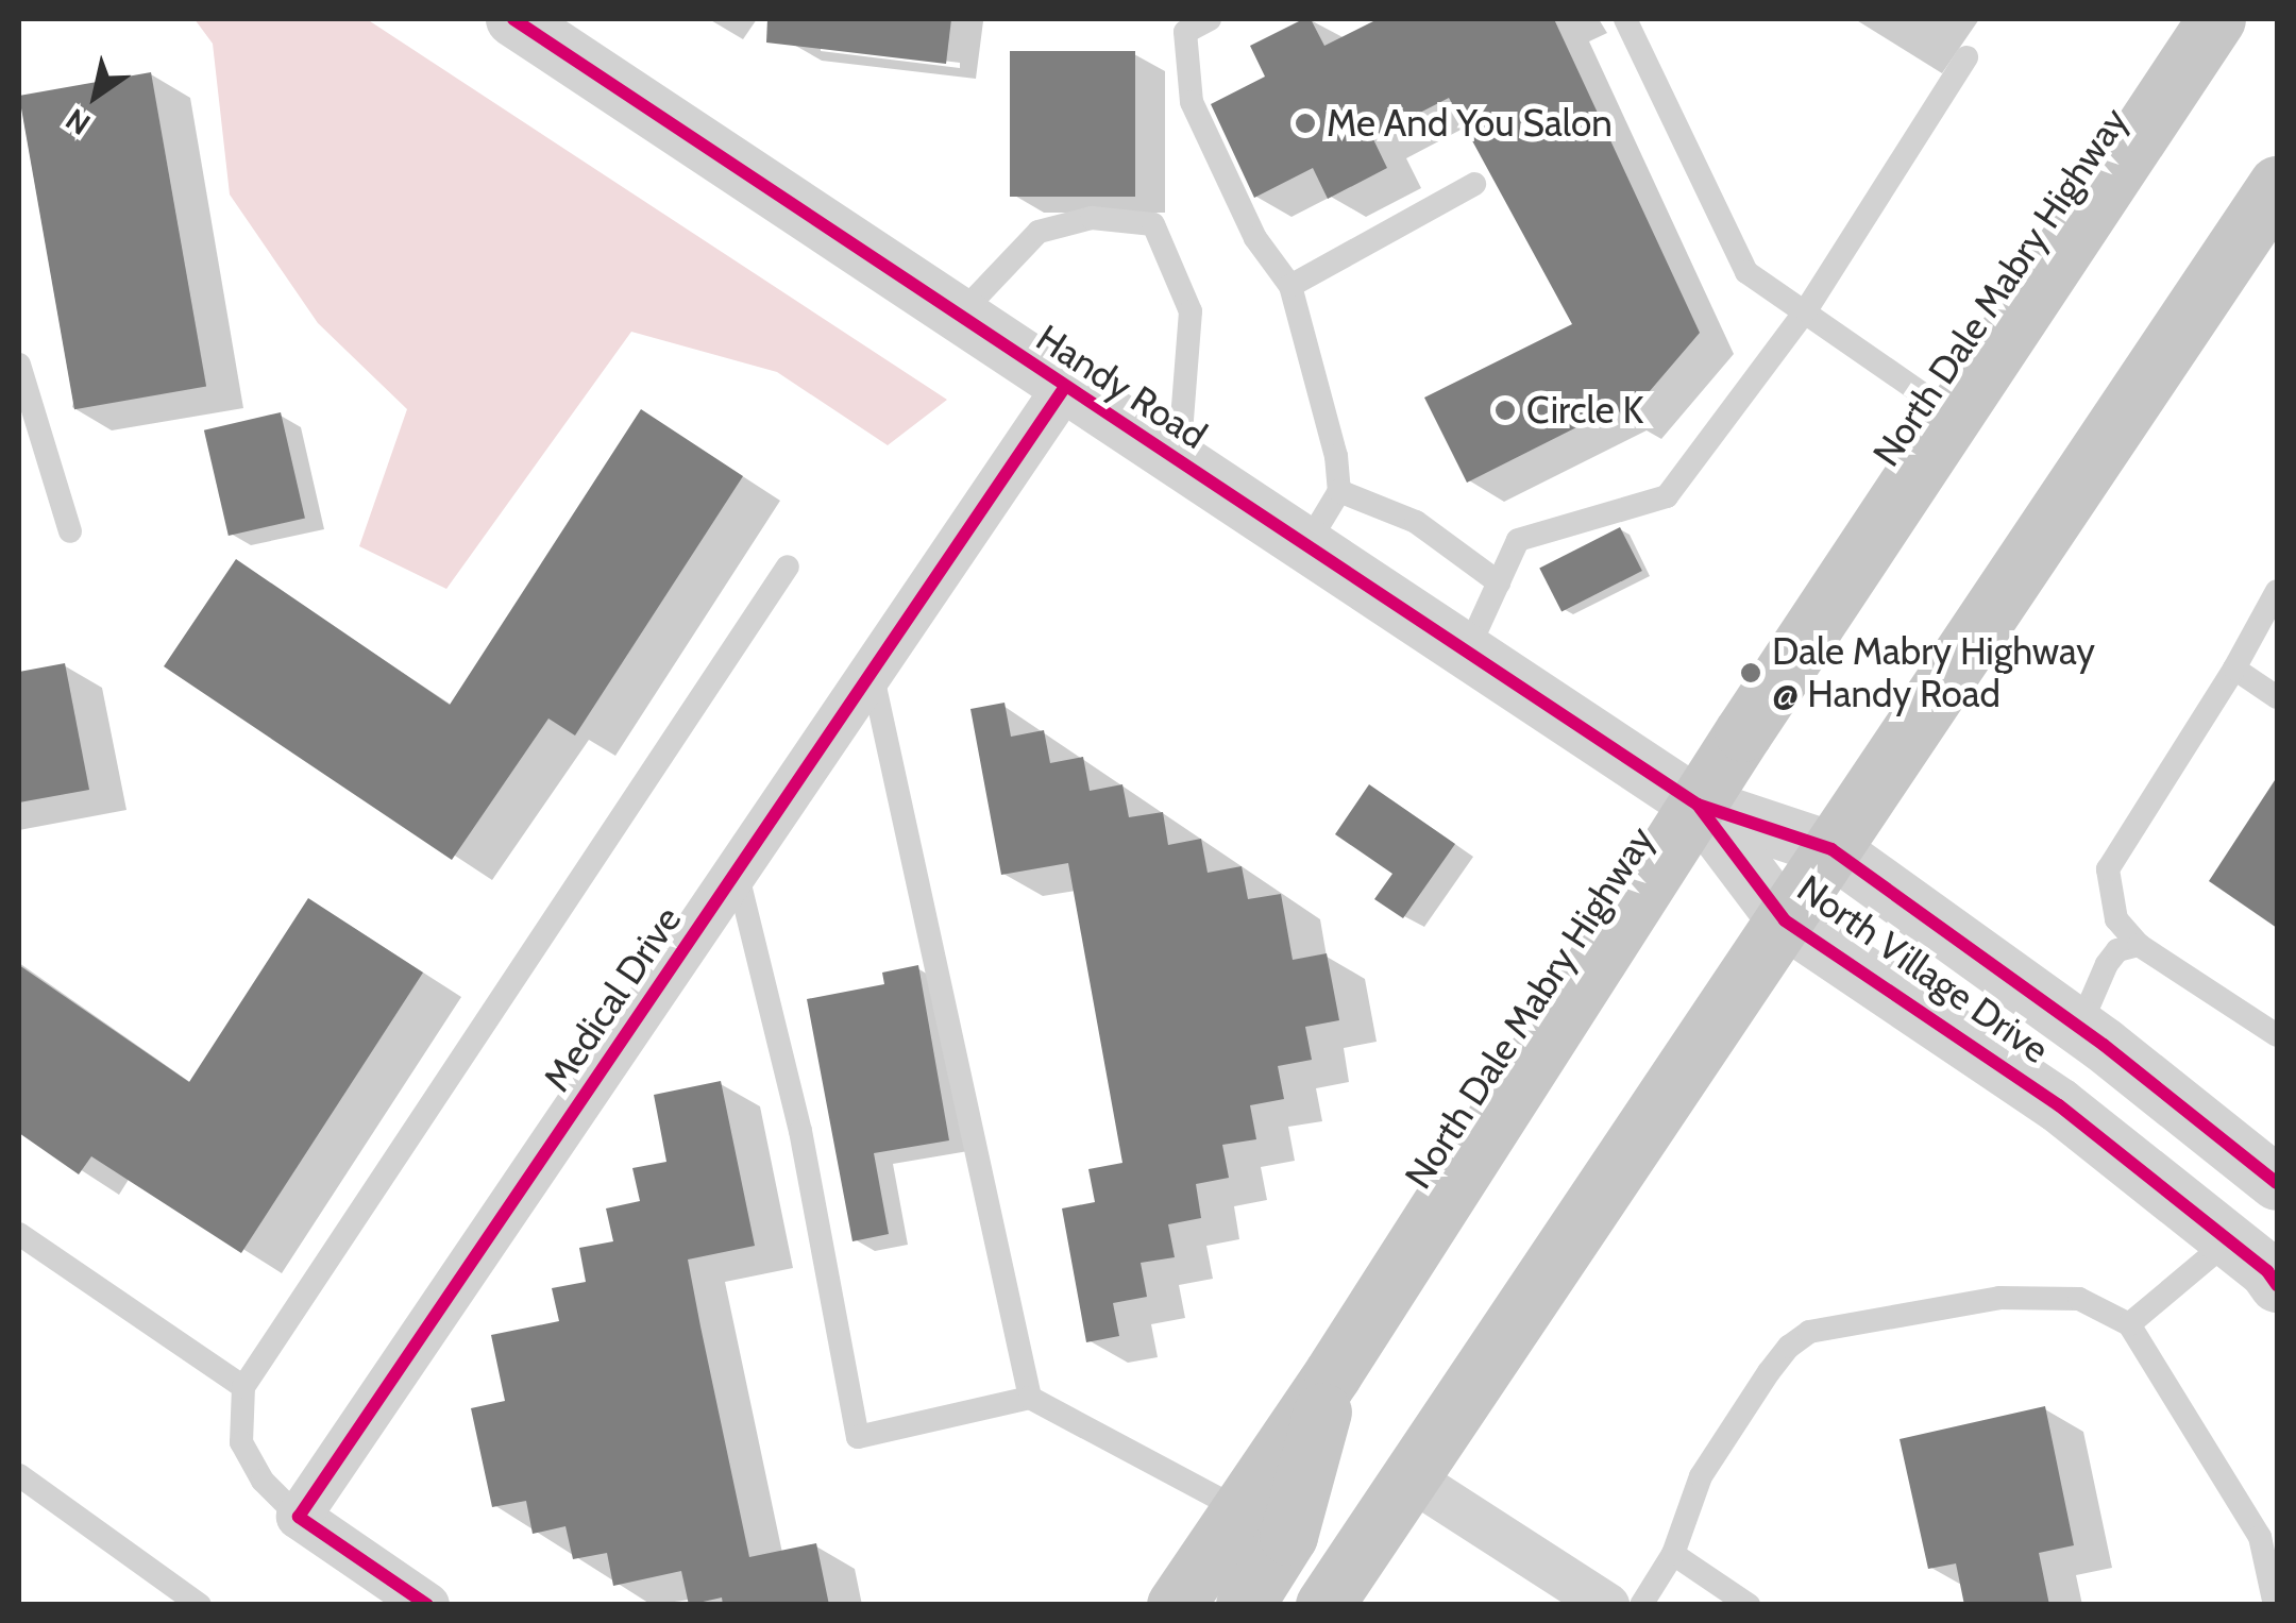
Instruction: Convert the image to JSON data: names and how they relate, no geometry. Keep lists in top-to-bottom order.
{
  "streets": {
    "main road": ["North Dale Mabry Highway"],
    "street": ["Handy Road", "North Village Drive", "Medical Drive"]
  },
  "crossings": [
    ["North Dale Mabry Highway", "Handy Road"],
    ["North Dale Mabry Highway", "North Village Drive"],
    ["Handy Road", "North Village Drive"],
    ["Handy Road", "Medical Drive"]
  ],
  "places": ["Me And You Salon", "Circle K", "Dale Mabry Highway @ Handy Road"],
  "north": "bottom left"
}
